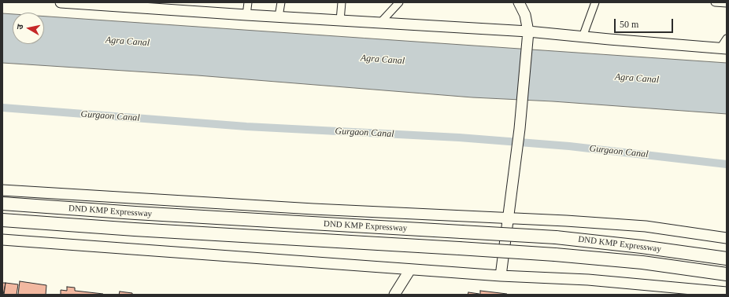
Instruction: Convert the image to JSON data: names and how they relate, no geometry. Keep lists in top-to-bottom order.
{
  "streets": {
    "highway": ["DND KMP Expressway"]
  },
  "water": ["Agra Canal", "Gurgaon Canal"],
  "scale_bar": "50 m",
  "north": "left"
}
